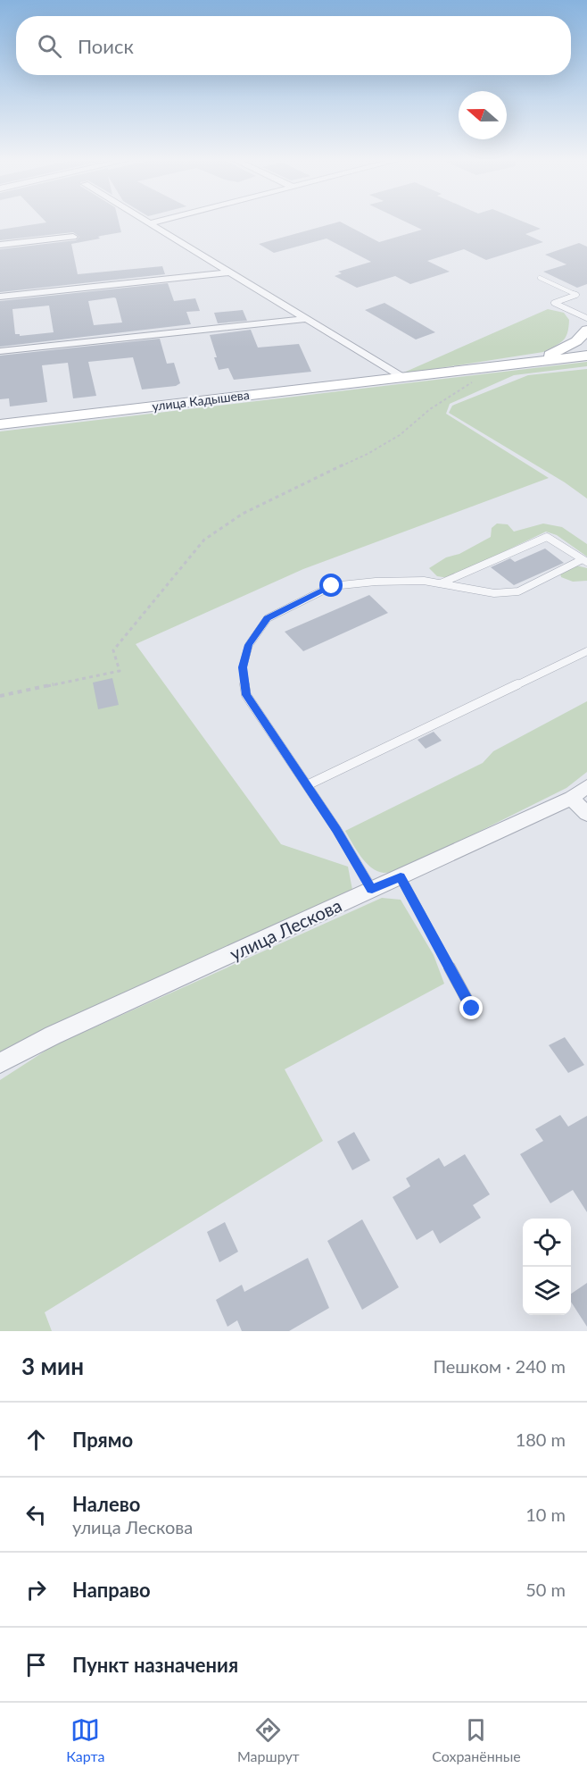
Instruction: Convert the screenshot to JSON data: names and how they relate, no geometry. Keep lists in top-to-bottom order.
{
  "streets": {
    "street": ["улица Кадышева", "улица Лескова"]
  },
  "north": "left",
  "page": {
    "search": "Поиск",
    "heading": ["3 мин", "Пешком · 240 m"],
    "list": [
      ["Прямо", "180 m"],
      ["Налево", "улица Лескова", "10 m"],
      ["Направо", "50 m"],
      "Пункт назначения"
    ],
    "nav": ["Карта", "Маршрут", "Сохранённые"]
  }
}
